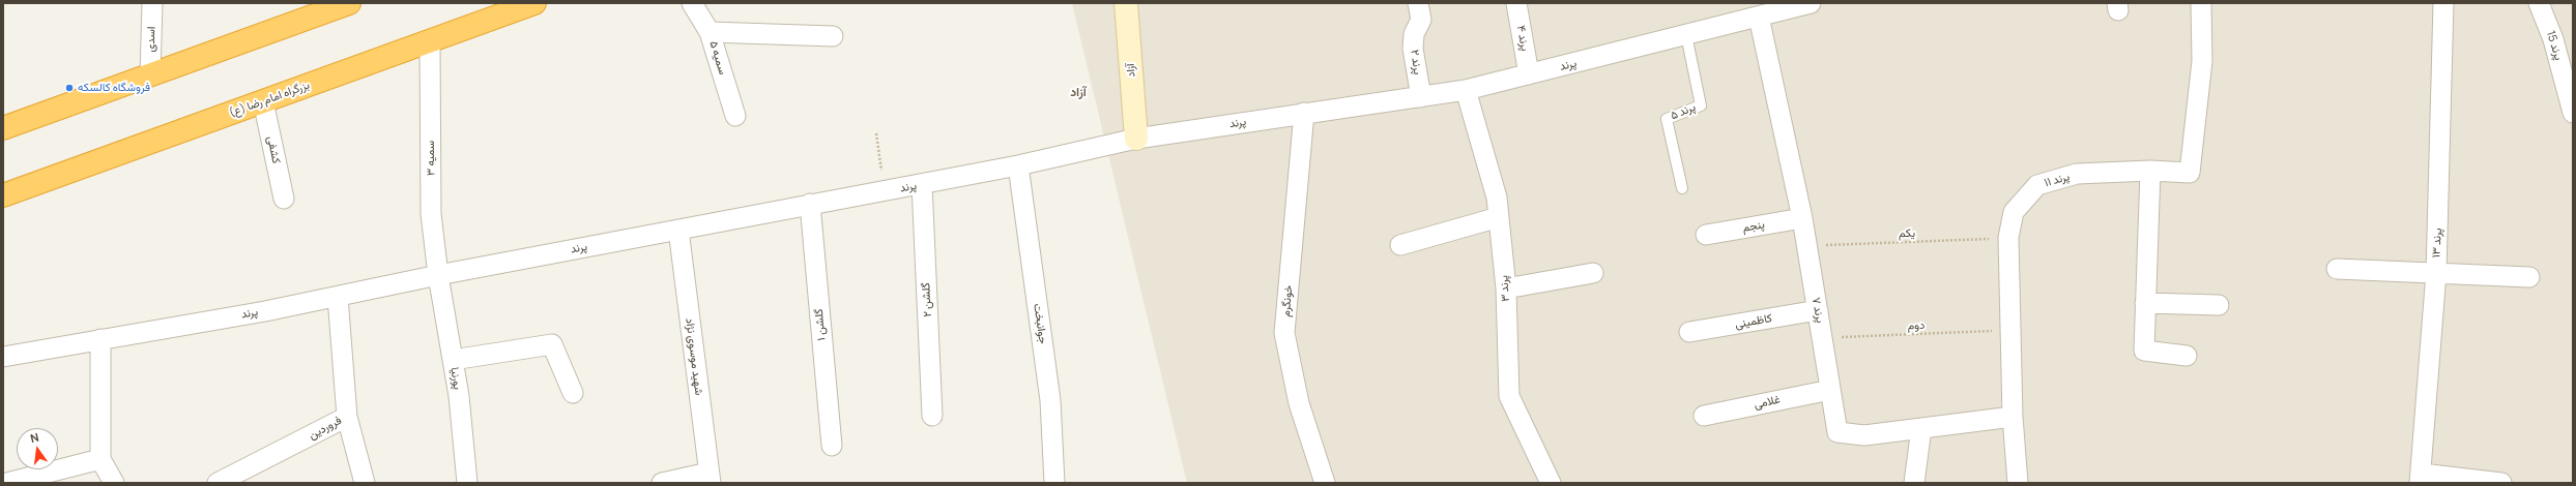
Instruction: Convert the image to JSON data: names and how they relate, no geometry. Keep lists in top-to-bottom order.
{
  "streets": {
    "highway": ["بزرگراه امام رضا (ع)"],
    "street": [
      "پرند ۴",
      "اسدی",
      "پرند 15",
      "سمیه ۵",
      "پرند ۲",
      "پرند",
      "آزاد",
      "کشفی",
      "سمیه ۳",
      "پرند ۱۱",
      "پنجم",
      "پرند ۱۳",
      "پرند ۳",
      "گلشن ۲",
      "خونگرم",
      "پرند ۷",
      "کاظمینی",
      "جوانبخت",
      "گلشن ۱",
      "شهید موسوی نژاد",
      "پورنیا",
      "غلامی",
      "فروردین"
    ],
    "lane": ["پرند ۵"],
    "path": ["یکم", "دوم"]
  },
  "crossings": [
    ["پرند ۴", "پرند"],
    ["پرند ۲", "پرند"],
    ["پرند", "آزاد"],
    ["پرند", "پرند ۵"],
    ["پرند", "سمیه ۳"],
    ["پرند", "پرند ۳"],
    ["پرند", "گلشن ۲"],
    ["پرند", "خونگرم"],
    ["پرند", "پرند ۷"],
    ["پرند", "جوانبخت"],
    ["پرند", "گلشن ۱"],
    ["پرند", "شهید موسوی نژاد"],
    ["پرند", "پورنیا"],
    ["پرند", "فروردین"],
    ["بزرگراه امام رضا (ع)", "کشفی"],
    ["بزرگراه امام رضا (ع)", "سمیه ۳"],
    ["سمیه ۳", "پورنیا"],
    ["پرند ۱۱", "یکم"],
    ["پرند ۱۱", "پرند ۷"],
    ["پرند ۱۱", "دوم"],
    ["پنجم", "پرند ۷"],
    ["یکم", "پرند ۷"],
    ["پرند ۷", "کاظمینی"],
    ["پرند ۷", "دوم"],
    ["پرند ۷", "غلامی"]
  ],
  "districts": ["آزاد"],
  "places": ["فروشگاه کالسکه"],
  "north": "top"
}
